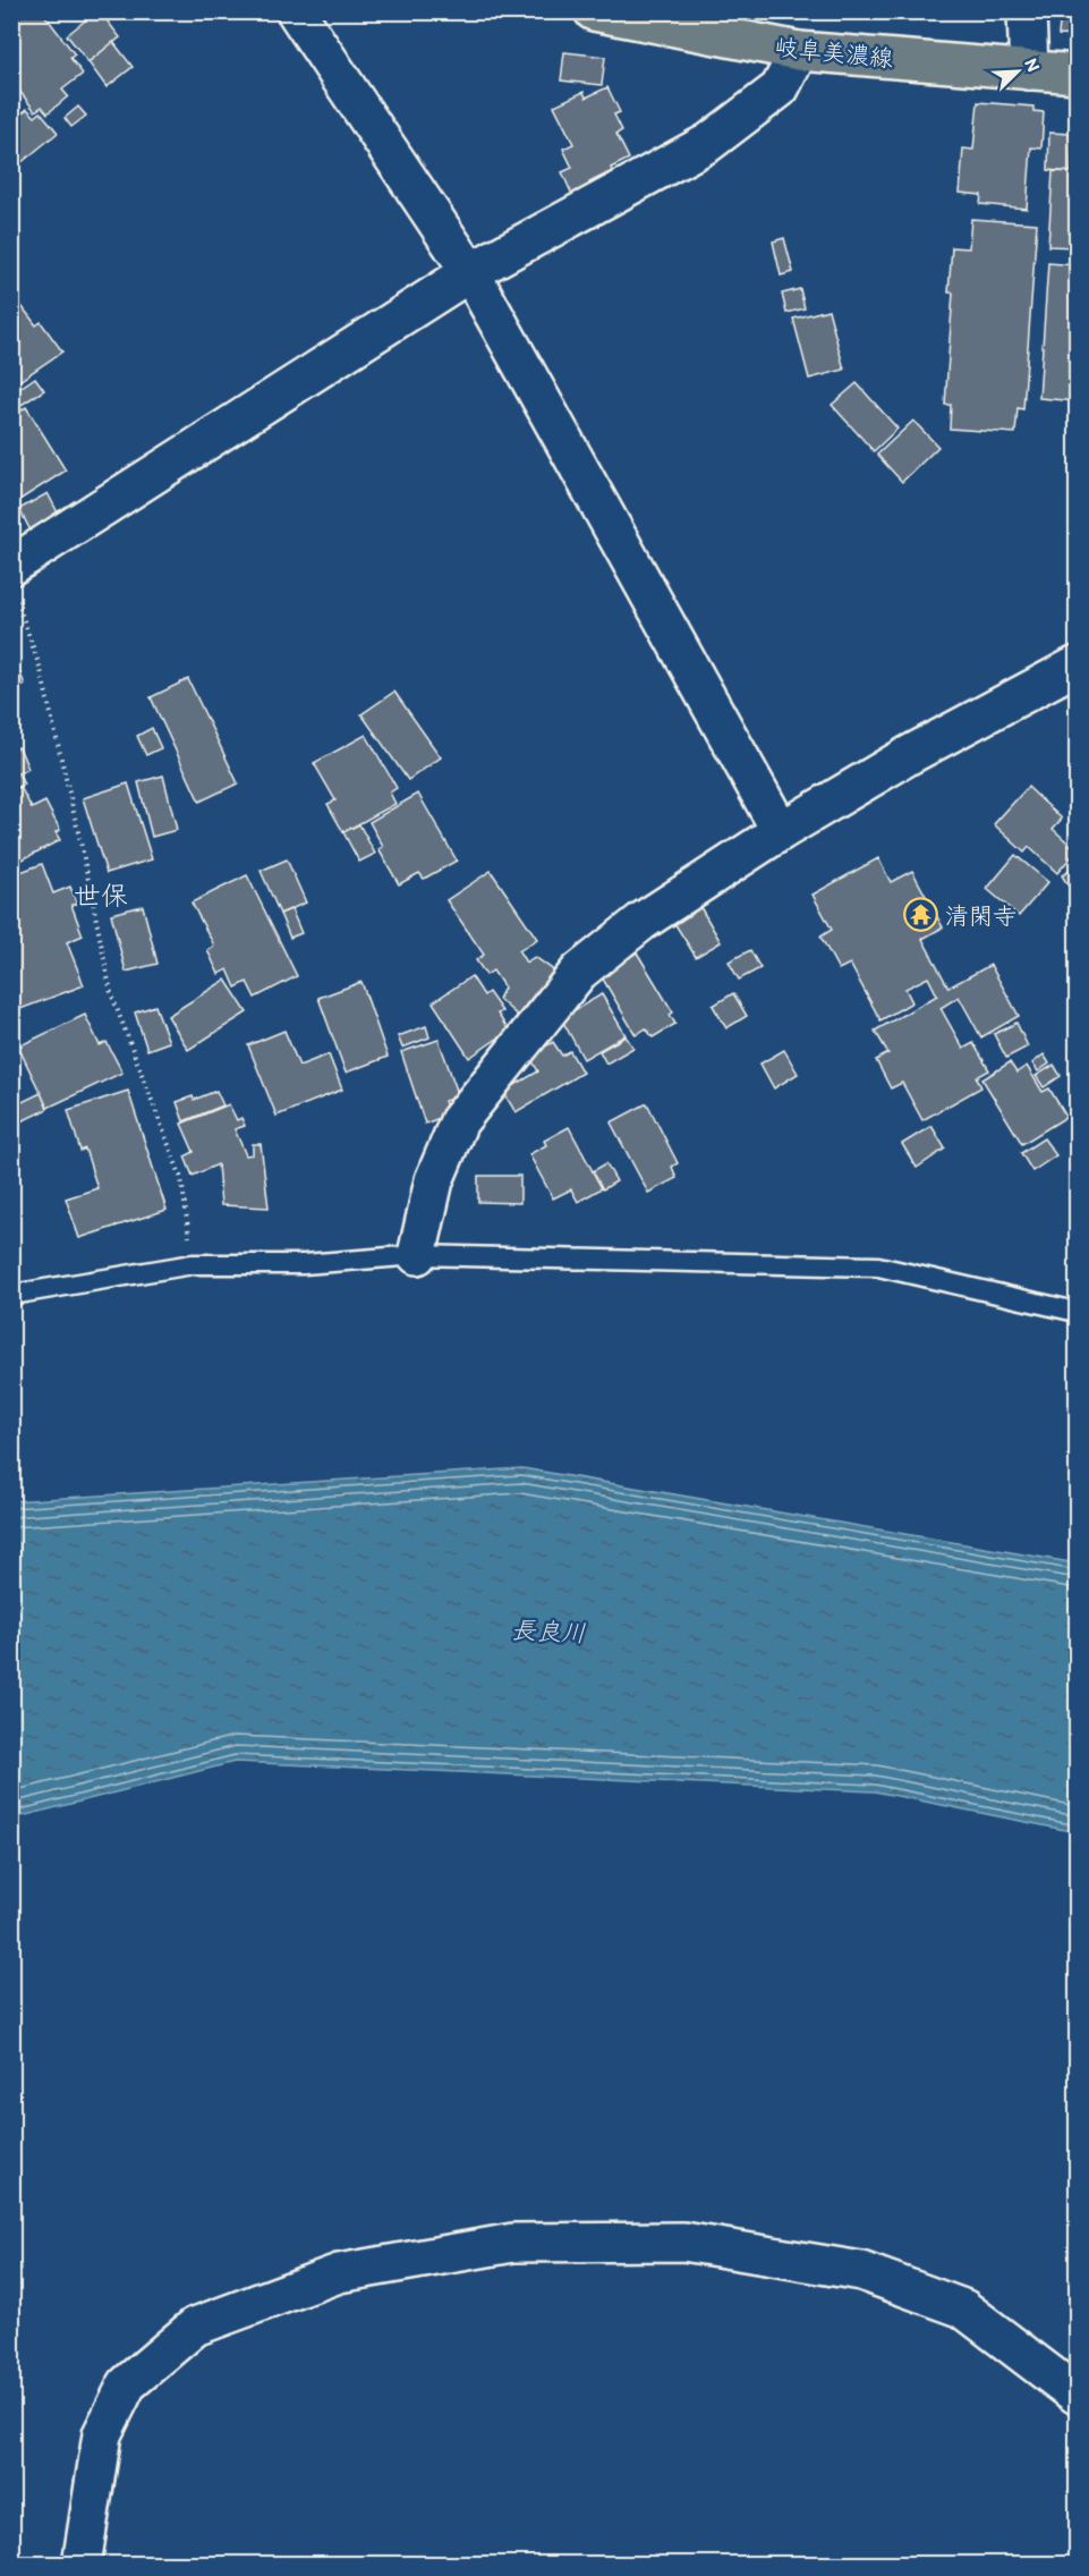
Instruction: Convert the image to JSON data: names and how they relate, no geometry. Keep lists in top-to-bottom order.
{
  "streets": {
    "main road": ["岐阜美濃線"]
  },
  "districts": ["世保"],
  "water": ["長良川"],
  "places": {
    "temple": ["清閑寺"]
  },
  "north": "top right"
}
